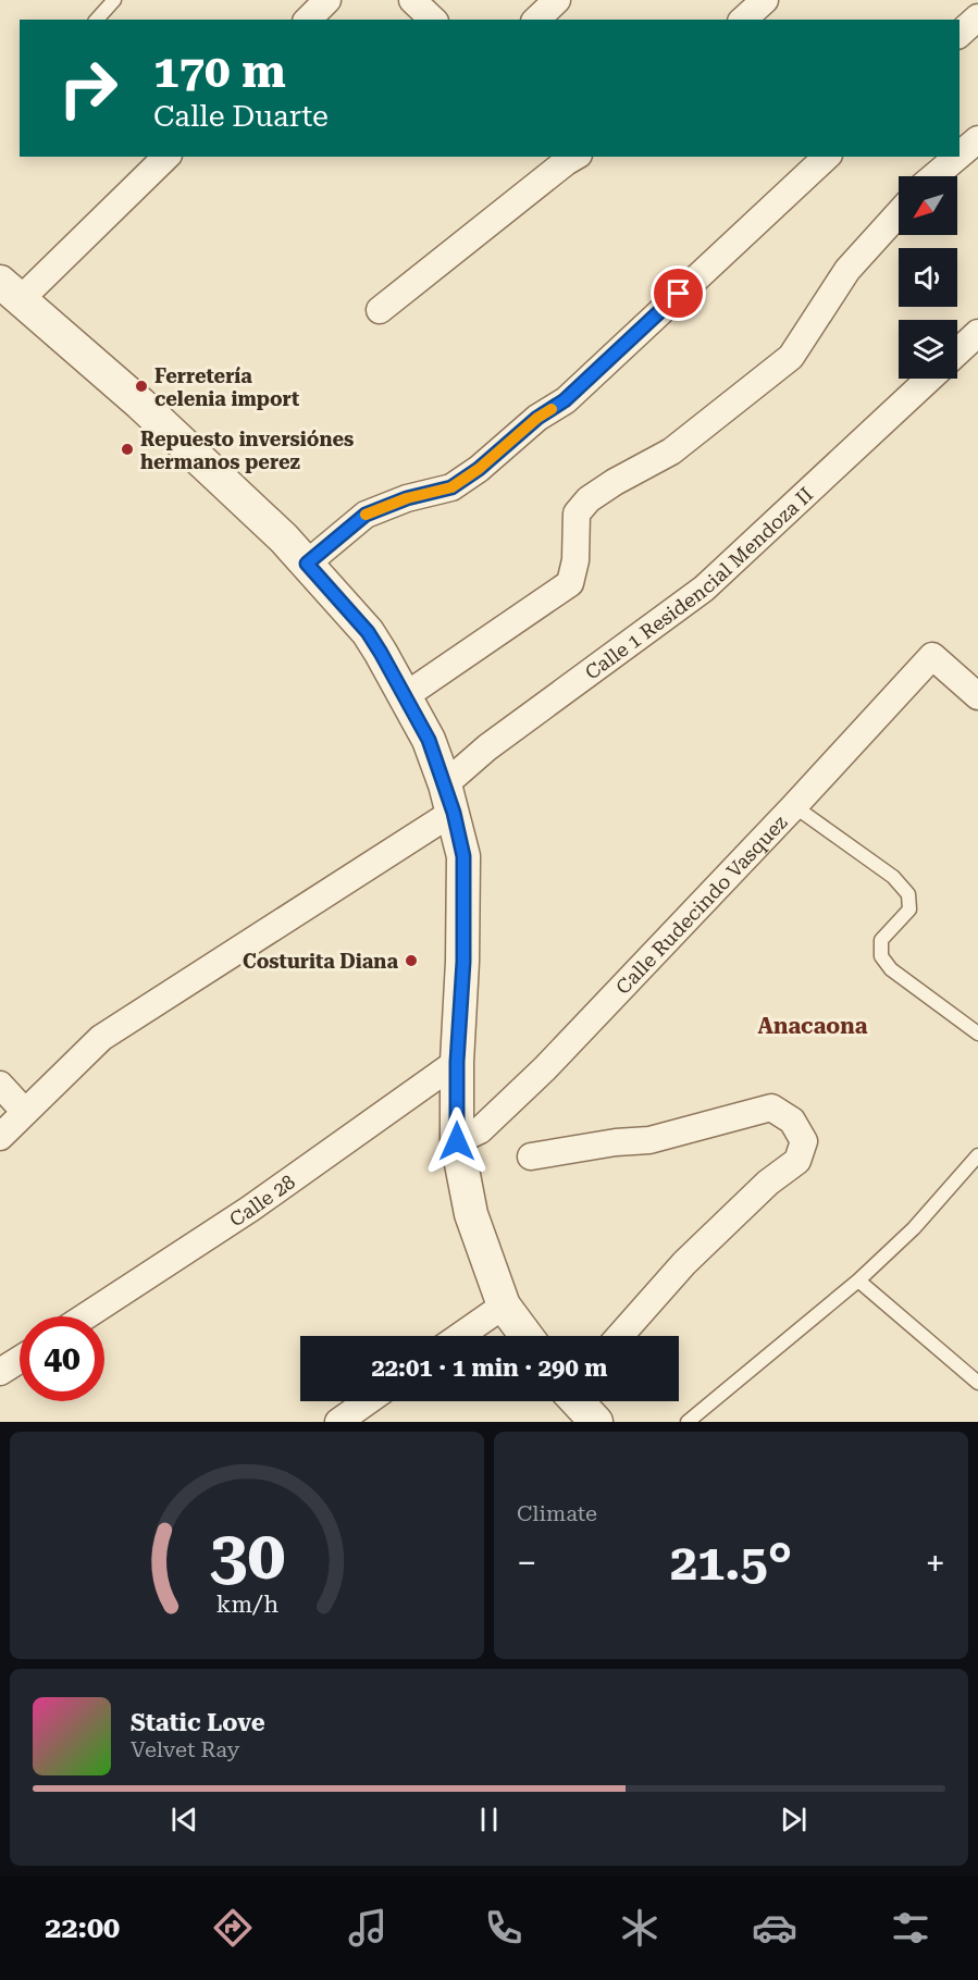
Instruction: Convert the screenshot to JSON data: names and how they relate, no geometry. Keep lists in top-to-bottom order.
{
  "streets": {
    "street": ["Calle 1 Residencial Mendoza II", "Calle Rudecindo Vasquez", "Calle 28"]
  },
  "districts": ["Anacaona"],
  "places": ["Ferretería celenia import", "Repuesto inversiónes hermanos perez", "Costurita Diana"],
  "north": "bottom left",
  "page": {
    "turn": ["170 m", "Calle Duarte"],
    "limit": "40",
    "trip": "22:01 · 1 min · 290 m",
    "tile": "Climate",
    "heat": ["−", "21.5°", "+"],
    "song": ["Static Love", "Velvet Ray"],
    "tabs": "22:00",
    "gauge": ["30", "km/h"]
  }
}
